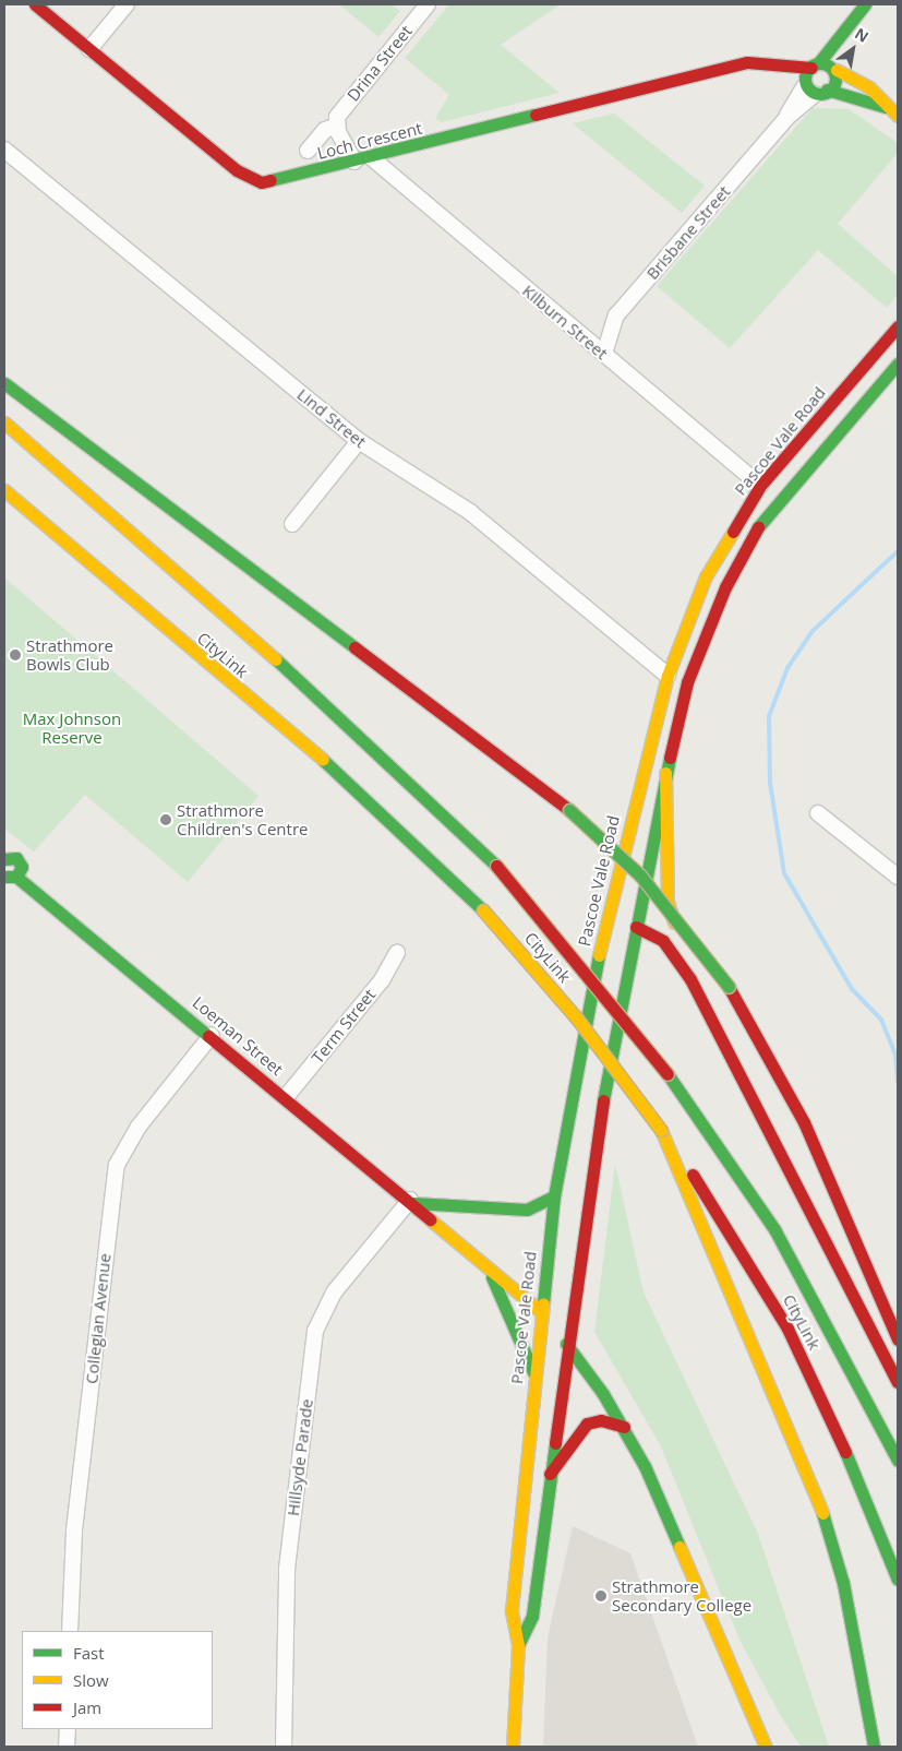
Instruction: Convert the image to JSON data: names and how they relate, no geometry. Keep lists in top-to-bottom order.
{
  "streets": {
    "main road": [
      "Loch Crescent",
      "Pascoe Vale Road",
      "CityLink",
      "Loeman Street"
    ],
    "street": [
      "Drina Street",
      "Brisbane Street",
      "Kilburn Street",
      "Lind Street",
      "Term Street",
      "Collegian Avenue",
      "Hillsyde Parade"
    ]
  },
  "crossings": [
    ["Loch Crescent", "Kilburn Street"],
    ["Brisbane Street", "Kilburn Street"],
    ["Kilburn Street", "Pascoe Vale Road"],
    ["Lind Street", "Pascoe Vale Road"],
    ["Pascoe Vale Road", "Loeman Street"],
    ["Term Street", "Loeman Street"],
    ["Loeman Street", "Collegian Avenue"],
    ["Loeman Street", "Hillsyde Parade"]
  ],
  "parks": ["Max Johnson Reserve"],
  "places": ["Strathmore Bowls Club", "Strathmore Children's Centre", "Strathmore Secondary College"],
  "legend": ["Fast", "Slow", "Jam"],
  "north": "top right"
}
